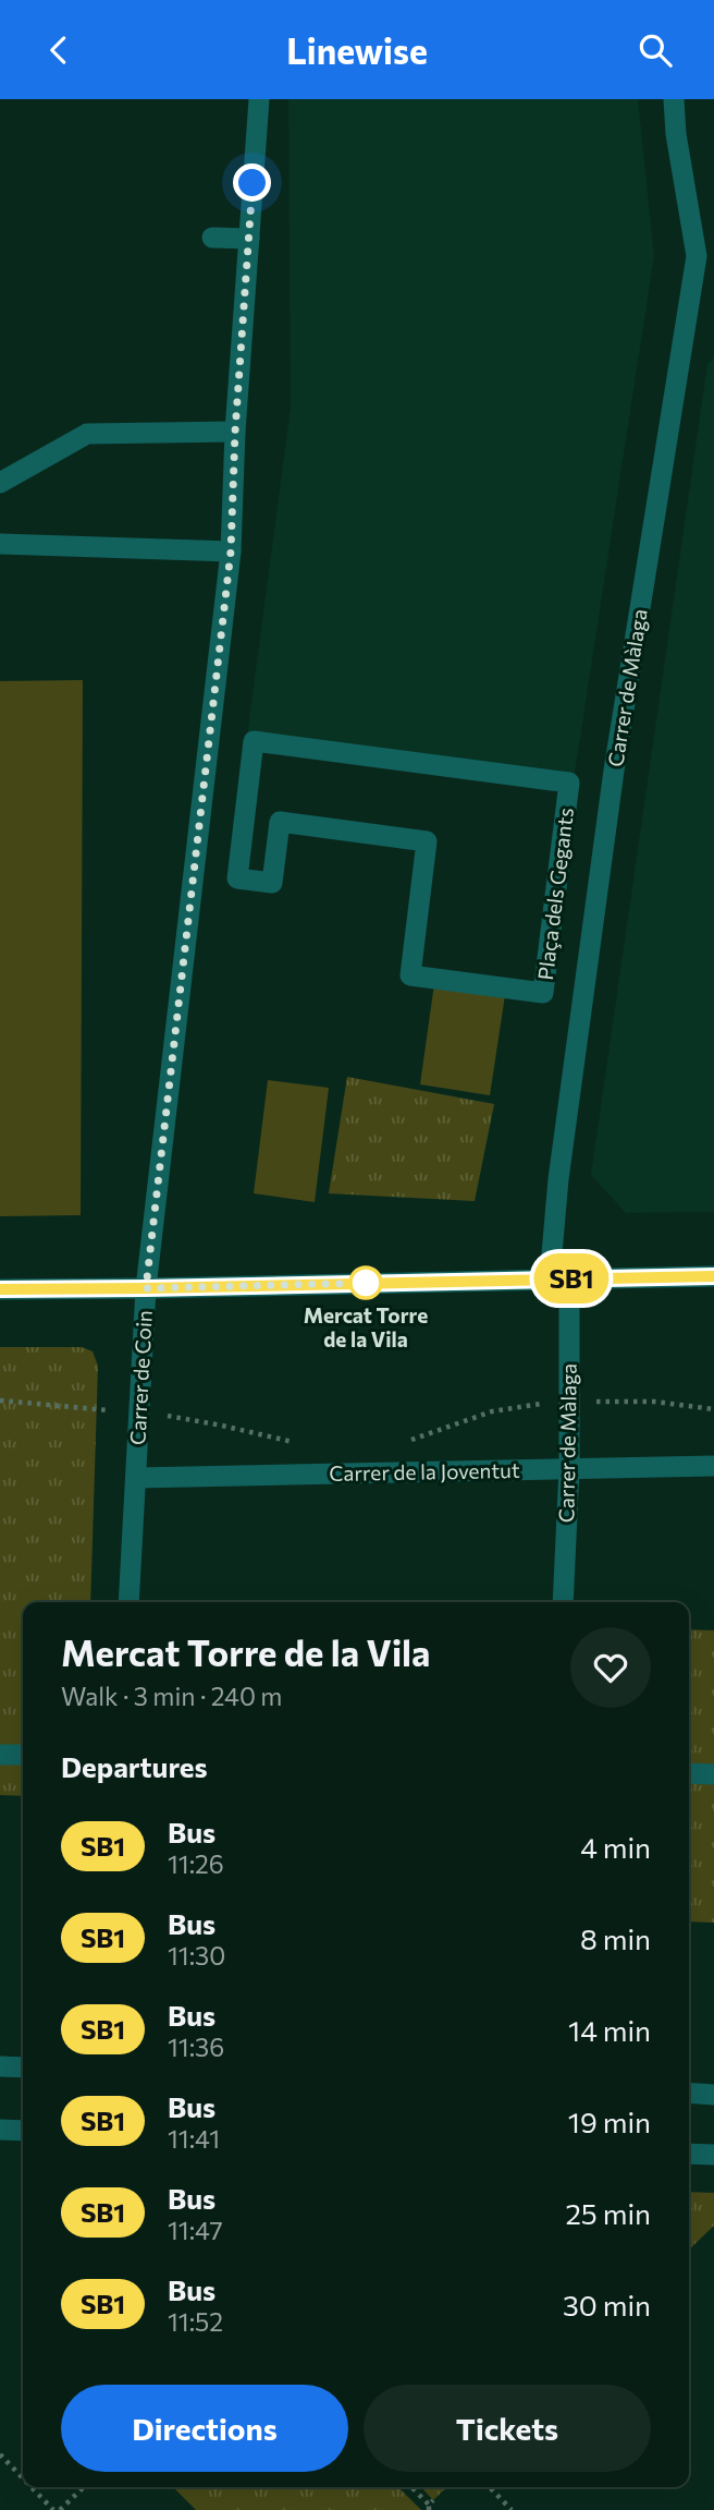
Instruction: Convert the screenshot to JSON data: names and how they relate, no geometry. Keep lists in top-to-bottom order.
{
  "streets": {
    "street": [
      "Carrer de Màlaga",
      "Plaça dels Gegants",
      "Carrer de Coin",
      "Carrer de la Joventut"
    ]
  },
  "crossings": [
    ["Carrer de Màlaga", "Carrer de la Joventut"],
    ["Carrer de Coin", "Carrer de la Joventut"]
  ],
  "places": ["Mercat Torre de la Vila"],
  "lines": ["bus line SB1"],
  "page": {
    "header": "Linewise",
    "on_map": "SB1",
    "heading": [
      ["Mercat Torre de la Vila", "Walk · 3 min · 240 m"],
      "Departures"
    ],
    "list": [
      {
        "mark": "SB1",
        "name": "Bus",
        "note": "11:26",
        "value": "4 min"
      },
      {
        "mark": "SB1",
        "name": "Bus",
        "note": "11:30",
        "value": "8 min"
      },
      {
        "mark": "SB1",
        "name": "Bus",
        "note": "11:36",
        "value": "14 min"
      },
      {
        "mark": "SB1",
        "name": "Bus",
        "note": "11:41",
        "value": "19 min"
      },
      {
        "mark": "SB1",
        "name": "Bus",
        "note": "11:47",
        "value": "25 min"
      },
      {
        "mark": "SB1",
        "name": "Bus",
        "note": "11:52",
        "value": "30 min"
      }
    ],
    "buttons": ["Directions", "Tickets"]
  }
}
